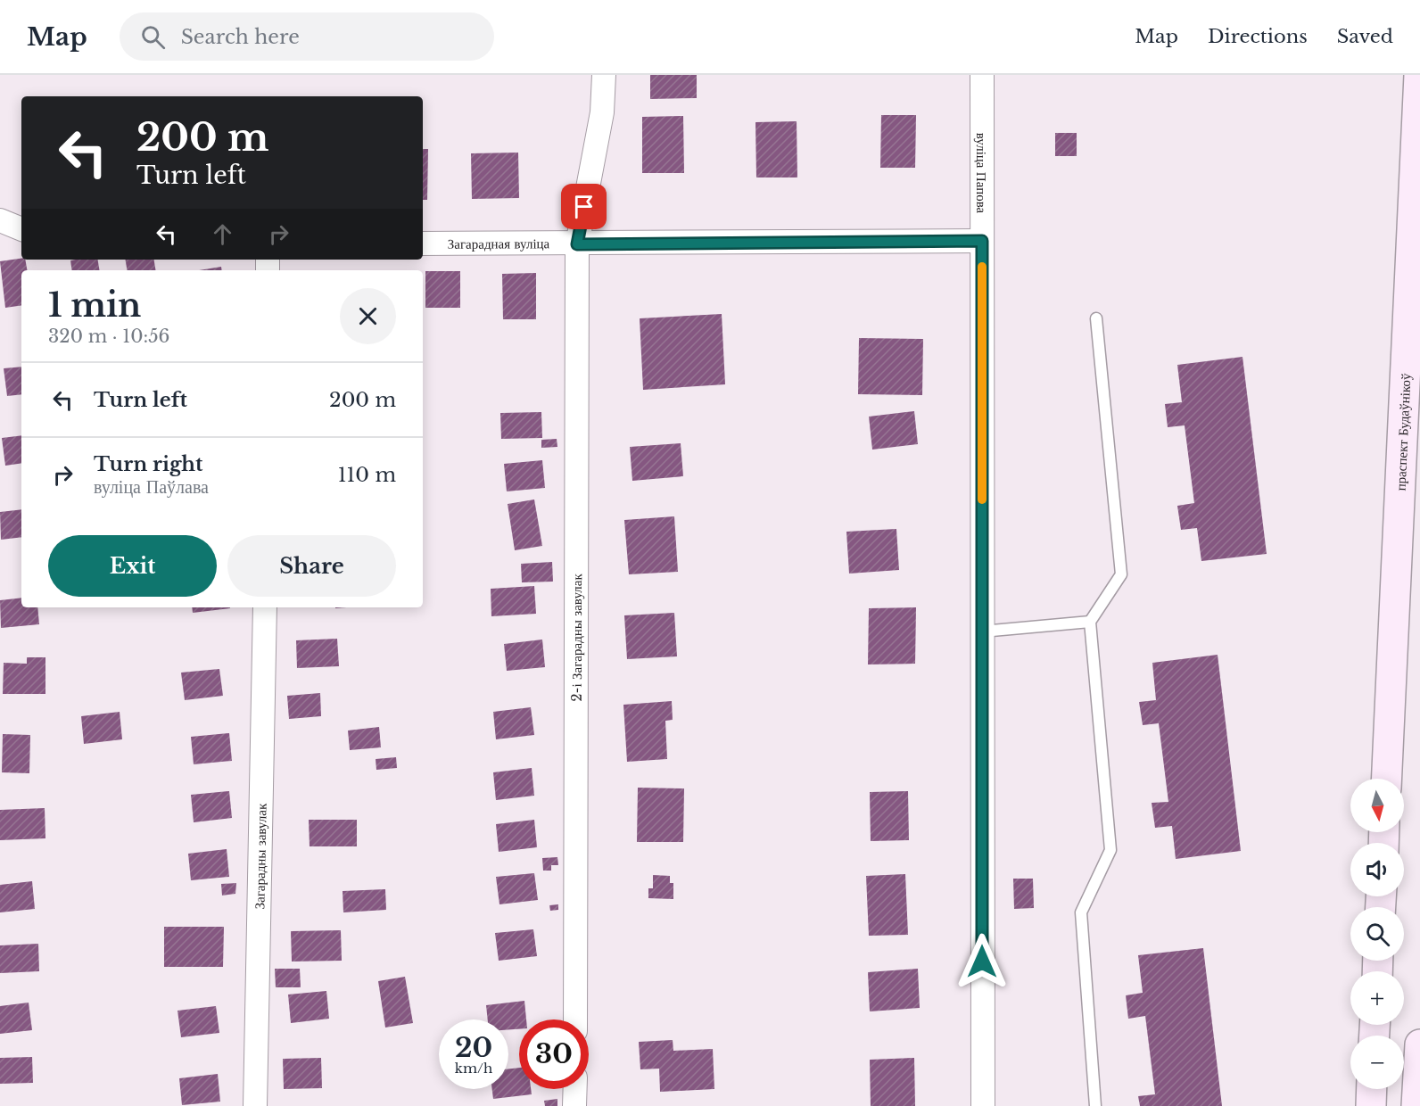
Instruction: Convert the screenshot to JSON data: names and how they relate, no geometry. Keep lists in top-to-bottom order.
{
  "streets": {
    "main road": ["праспект Будаўнікоў"],
    "street": [
      "вуліца Папова",
      "Загарадная вуліца",
      "2-і Загарадны завулак",
      "Загарадны завулак"
    ]
  },
  "crossings": [
    ["вуліца Папова", "Загарадная вуліца"],
    ["Загарадная вуліца", "2-і Загарадны завулак"]
  ],
  "north": "bottom",
  "page": {
    "header": "Map",
    "search": "Search here",
    "nav": ["Map", "Directions", "Saved"],
    "turn": ["200 m", "Turn left"],
    "heading": ["1 min", "320 m · 10:56"],
    "list": [
      {
        "name": "Turn left",
        "value": "200 m"
      },
      {
        "name": "Turn right",
        "note": "вуліца Паўлава",
        "value": "110 m"
      }
    ],
    "buttons": ["Exit", "Share"],
    "map_buttons": ["+", "−"],
    "speed": "20 km/h",
    "limit": "30"
  }
}
